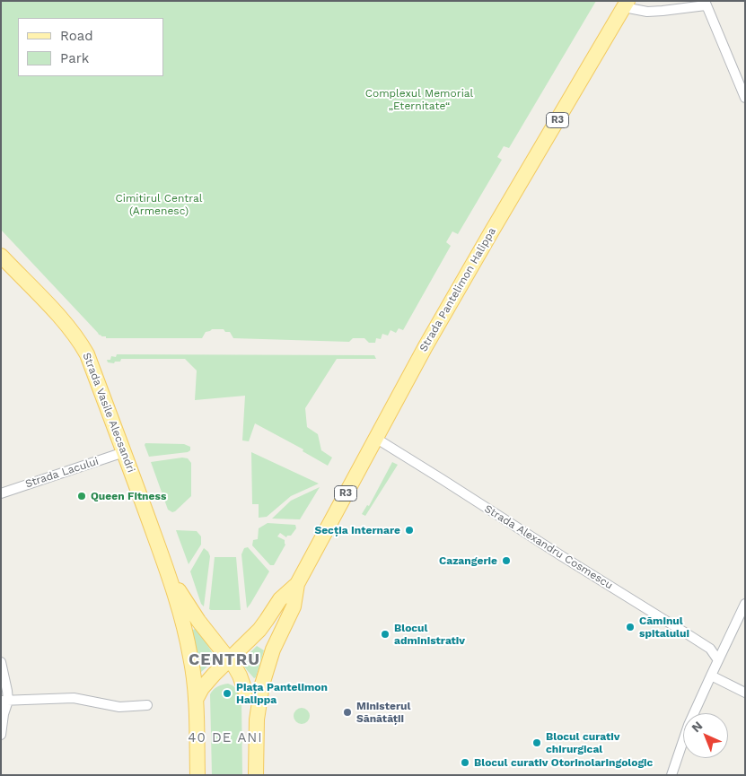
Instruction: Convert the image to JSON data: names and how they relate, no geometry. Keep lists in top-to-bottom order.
{
  "streets": {
    "main road": ["R3", "Strada Pantelimon Halippa", "Strada Vasile Alecsandri"],
    "street": ["Strada Lacului", "Strada Alexandru Cosmescu"]
  },
  "crossings": [
    ["R3", "Strada Pantelimon Halippa"],
    ["R3", "Strada Vasile Alecsandri"],
    ["Strada Pantelimon Halippa", "Strada Alexandru Cosmescu"],
    ["Strada Vasile Alecsandri", "Strada Lacului"]
  ],
  "districts": ["CENTRU", "40 DE ANI"],
  "parks": ["Complexul Memorial „Eternitate“", "Cimitirul Central (Armenesc)"],
  "places": [
    "Queen Fitness",
    "Secția Internare",
    "Cazangerie",
    "Căminul spitalului",
    "Blocul administrativ",
    "Piața Pantelimon Halippa",
    "Ministerul Sănătății",
    "Blocul curativ chirurgical",
    "Blocul curativ Otorinolaringologic"
  ],
  "legend": ["Road", "Park"],
  "north": "top left"
}
